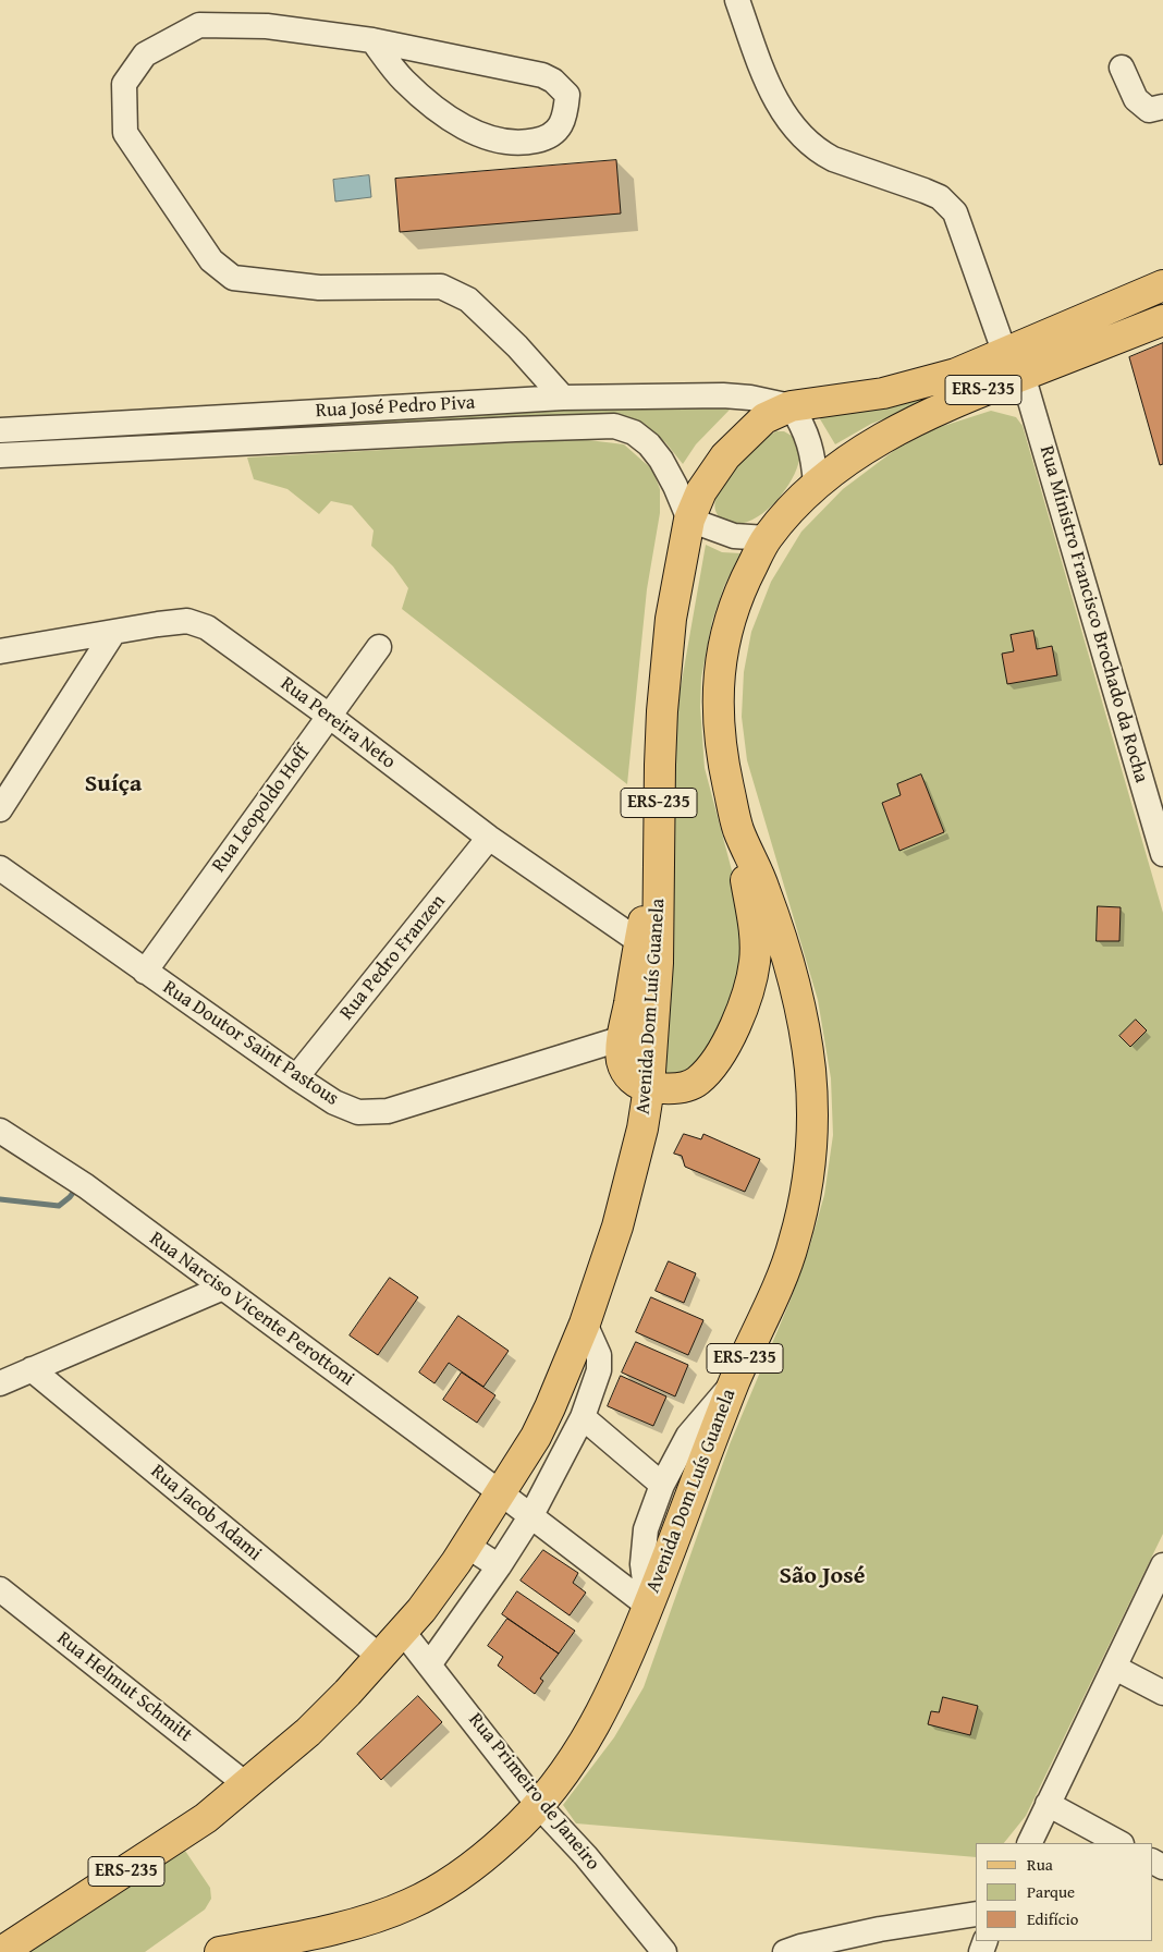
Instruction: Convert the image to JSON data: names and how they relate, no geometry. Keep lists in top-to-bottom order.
{
  "streets": {
    "main road": ["ERS-235", "Avenida Dom Luís Guanela"],
    "street": [
      "Rua José Pedro Piva",
      "Rua Ministro Francisco Brochado da Rocha",
      "Rua Pereira Neto",
      "Rua Leopoldo Hoff",
      "Rua Pedro Franzen",
      "Rua Doutor Saint Pastous",
      "Rua Narciso Vicente Perottoni",
      "Rua Jacob Adami",
      "Rua Helmut Schmitt",
      "Rua Primeiro de Janeiro"
    ]
  },
  "crossings": [
    ["ERS-235", "Rua José Pedro Piva"],
    ["ERS-235", "Rua Ministro Francisco Brochado da Rocha"],
    ["ERS-235", "Avenida Dom Luís Guanela"],
    ["Rua José Pedro Piva", "Avenida Dom Luís Guanela"],
    ["Rua Pereira Neto", "Rua Leopoldo Hoff"],
    ["Rua Pereira Neto", "Rua Pedro Franzen"],
    ["Rua Leopoldo Hoff", "Rua Doutor Saint Pastous"],
    ["Rua Pedro Franzen", "Rua Doutor Saint Pastous"],
    ["Avenida Dom Luís Guanela", "Rua Narciso Vicente Perottoni"],
    ["Avenida Dom Luís Guanela", "Rua Jacob Adami"],
    ["Avenida Dom Luís Guanela", "Rua Helmut Schmitt"],
    ["Avenida Dom Luís Guanela", "Rua Primeiro de Janeiro"]
  ],
  "districts": ["Suíça", "São José"],
  "legend": ["Rua", "Parque", "Edifício"]
}
